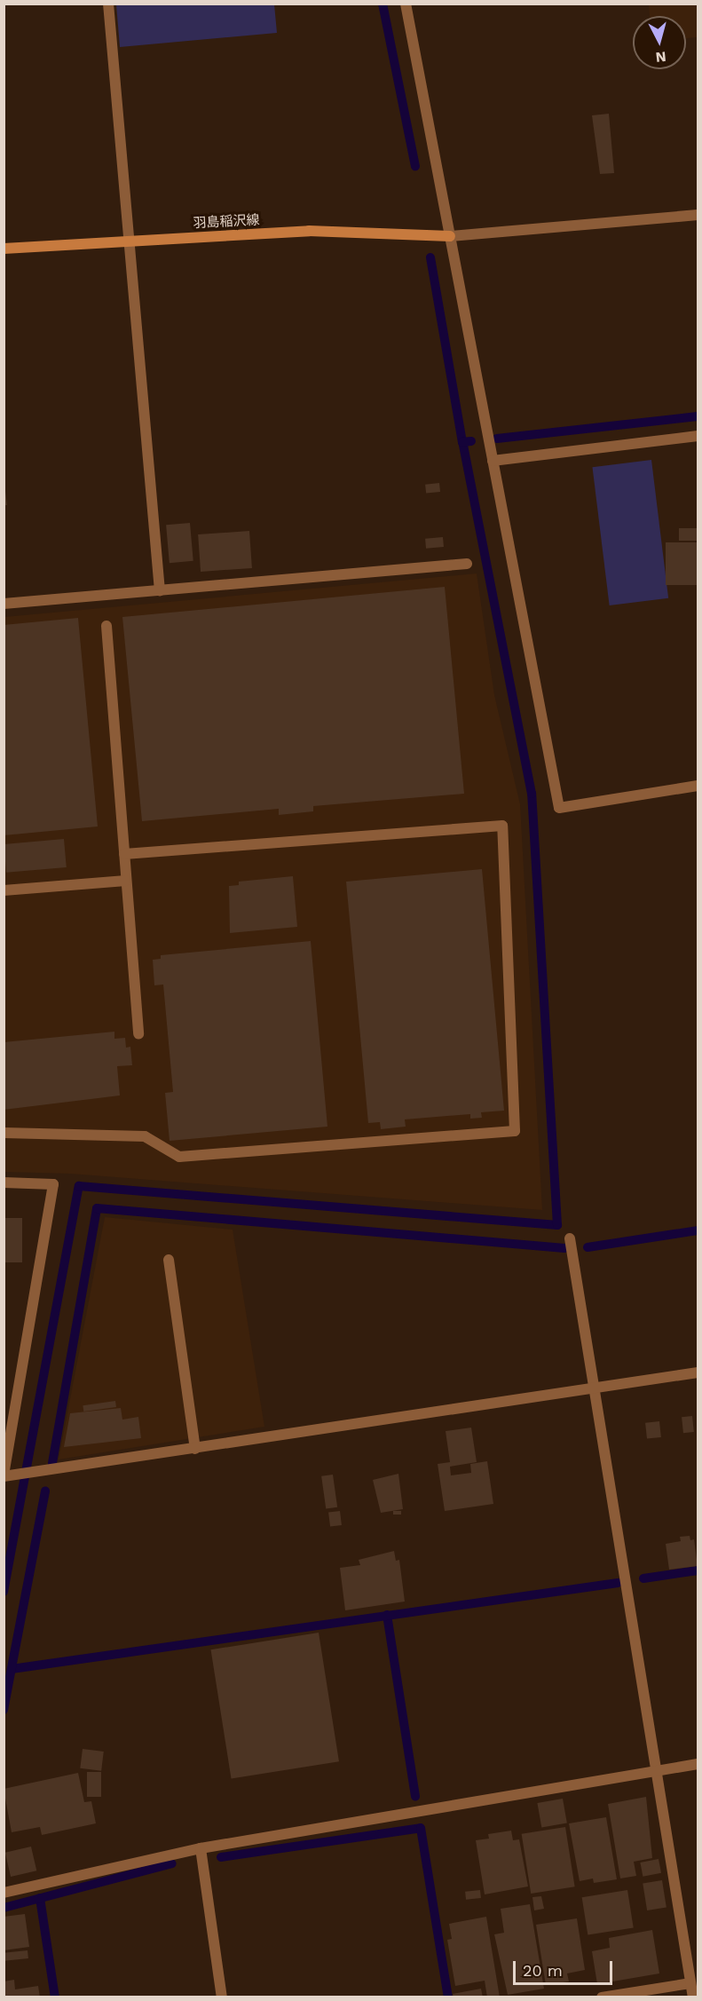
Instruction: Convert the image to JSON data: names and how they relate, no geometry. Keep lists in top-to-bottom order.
{
  "streets": {
    "main road": ["羽島稲沢線"]
  },
  "scale_bar": "20 m",
  "north": "bottom"
}
